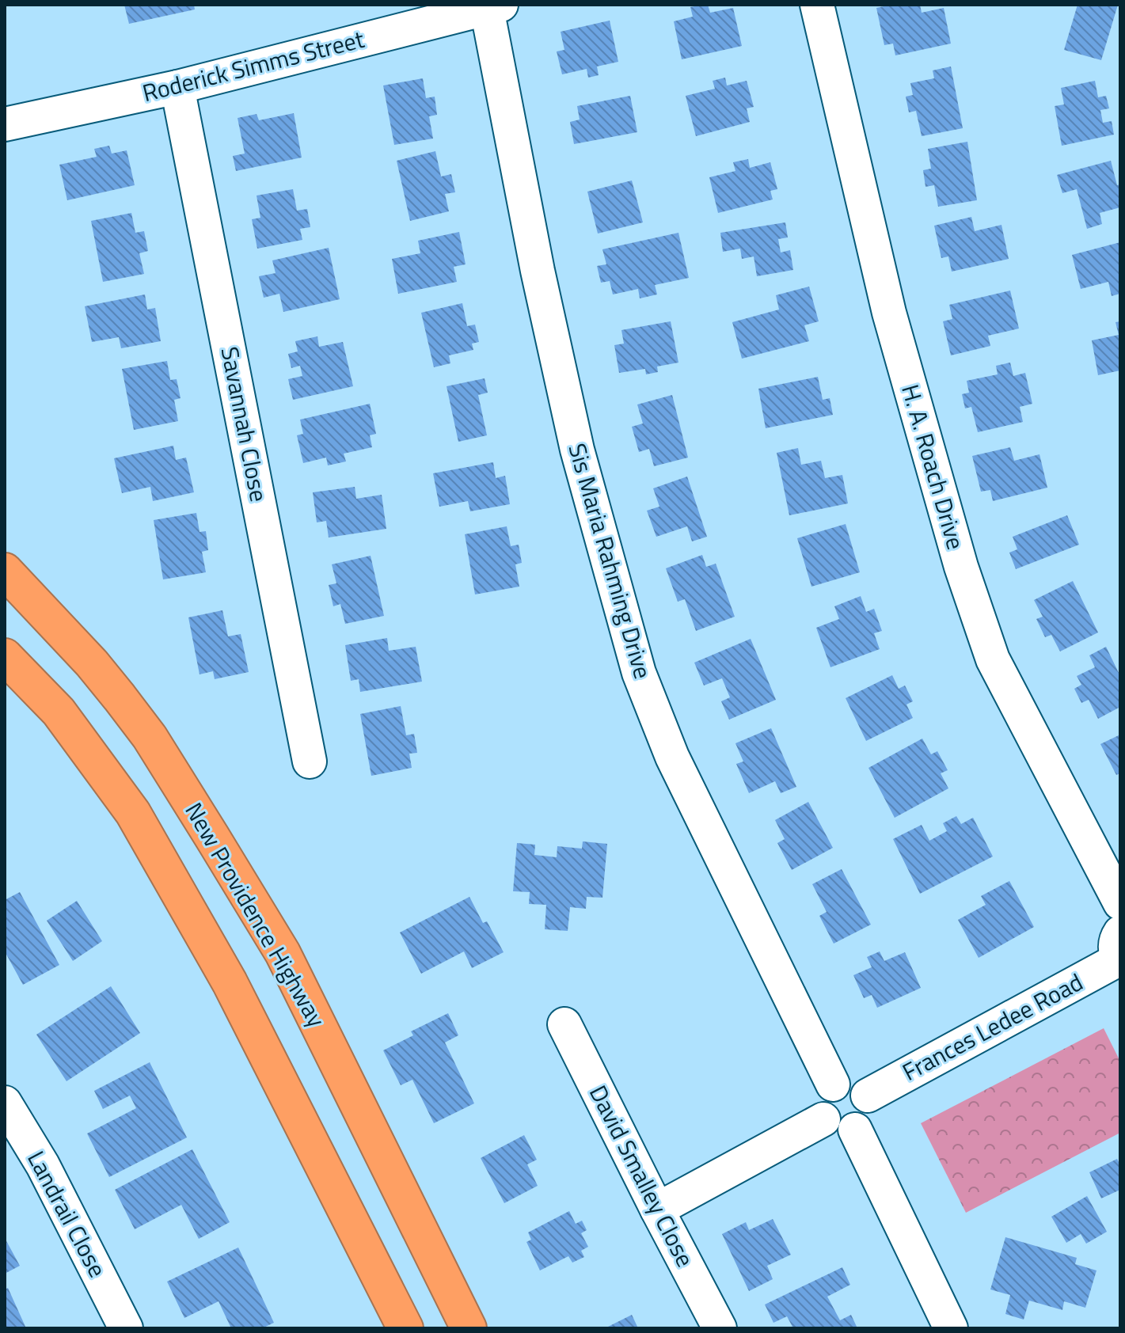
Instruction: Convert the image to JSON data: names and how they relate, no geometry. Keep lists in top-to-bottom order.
{
  "streets": {
    "highway": ["New Providence Highway"],
    "street": [
      "Roderick Simms Street",
      "Savannah Close",
      "H. A. Roach Drive",
      "Sis Maria Rahming Drive",
      "Frances Ledee Road",
      "David Smalley Close",
      "Landrail Close"
    ]
  },
  "crossings": [
    ["Roderick Simms Street", "Savannah Close"],
    ["Roderick Simms Street", "Sis Maria Rahming Drive"],
    ["Sis Maria Rahming Drive", "Frances Ledee Road"]
  ]
}
